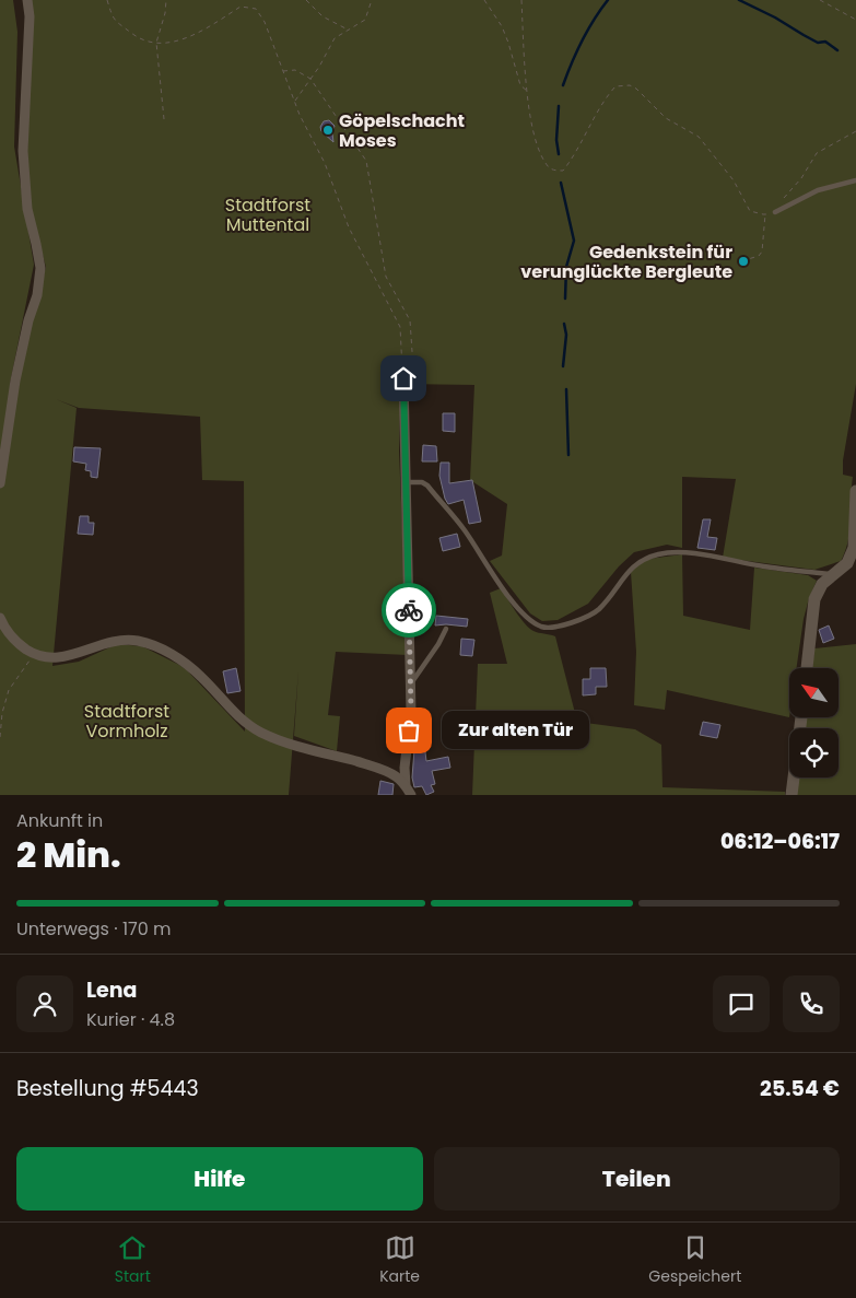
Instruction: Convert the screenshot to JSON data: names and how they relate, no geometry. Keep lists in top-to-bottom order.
{
  "parks": ["Stadtforst Muttental", "Stadtforst Vormholz"],
  "places": ["Göpelschacht Moses", "Gedenkstein für verunglückte Bergleute", "Zur alten Tür"],
  "north": "top left",
  "page": {
    "bubble": "Zur alten Tür",
    "heading": ["2 Min.", "Ankunft in", "06:12–06:17"],
    "panel": [
      "Lena",
      "Kurier · 4.8",
      "Bestellung #5443",
      "25.54 €"
    ],
    "bar": "Unterwegs · 170 m",
    "buttons": ["Hilfe", "Teilen"],
    "tabs": ["Start", "Karte", "Gespeichert"]
  }
}
